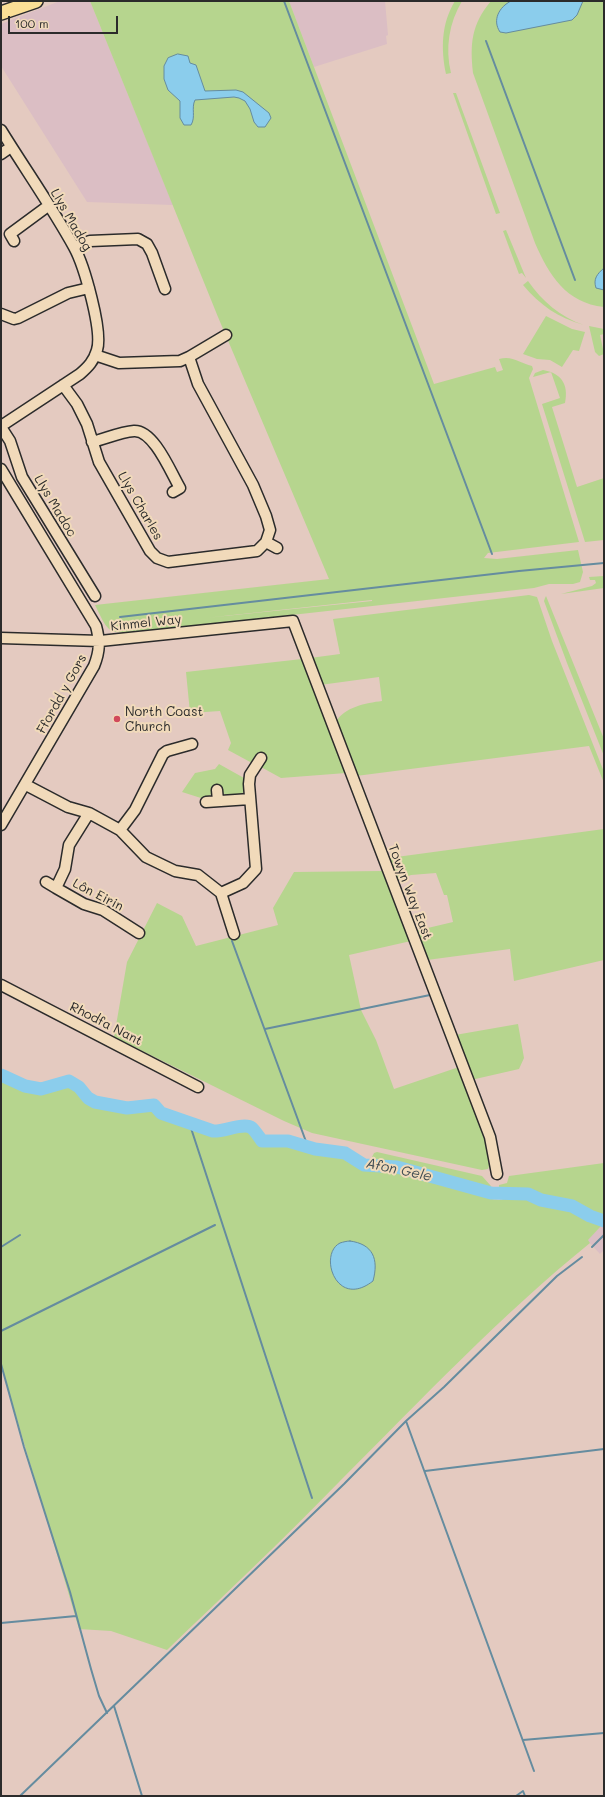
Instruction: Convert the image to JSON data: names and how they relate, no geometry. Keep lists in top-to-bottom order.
{
  "streets": {
    "street": [
      "Llys Madog",
      "Llys Madoc",
      "Llys Charles",
      "Kinmel Way",
      "Ffordd y Gors",
      "Towyn Way East",
      "Lôn Eirin",
      "Rhodfa Nant"
    ]
  },
  "crossings": [
    ["Llys Madog", "Llys Madoc"],
    ["Llys Madog", "Llys Charles"],
    ["Kinmel Way", "Ffordd y Gors"],
    ["Kinmel Way", "Towyn Way East"]
  ],
  "water": ["Afon Gele"],
  "places": ["North Coast Church"],
  "scale_bar": "100 m"
}
